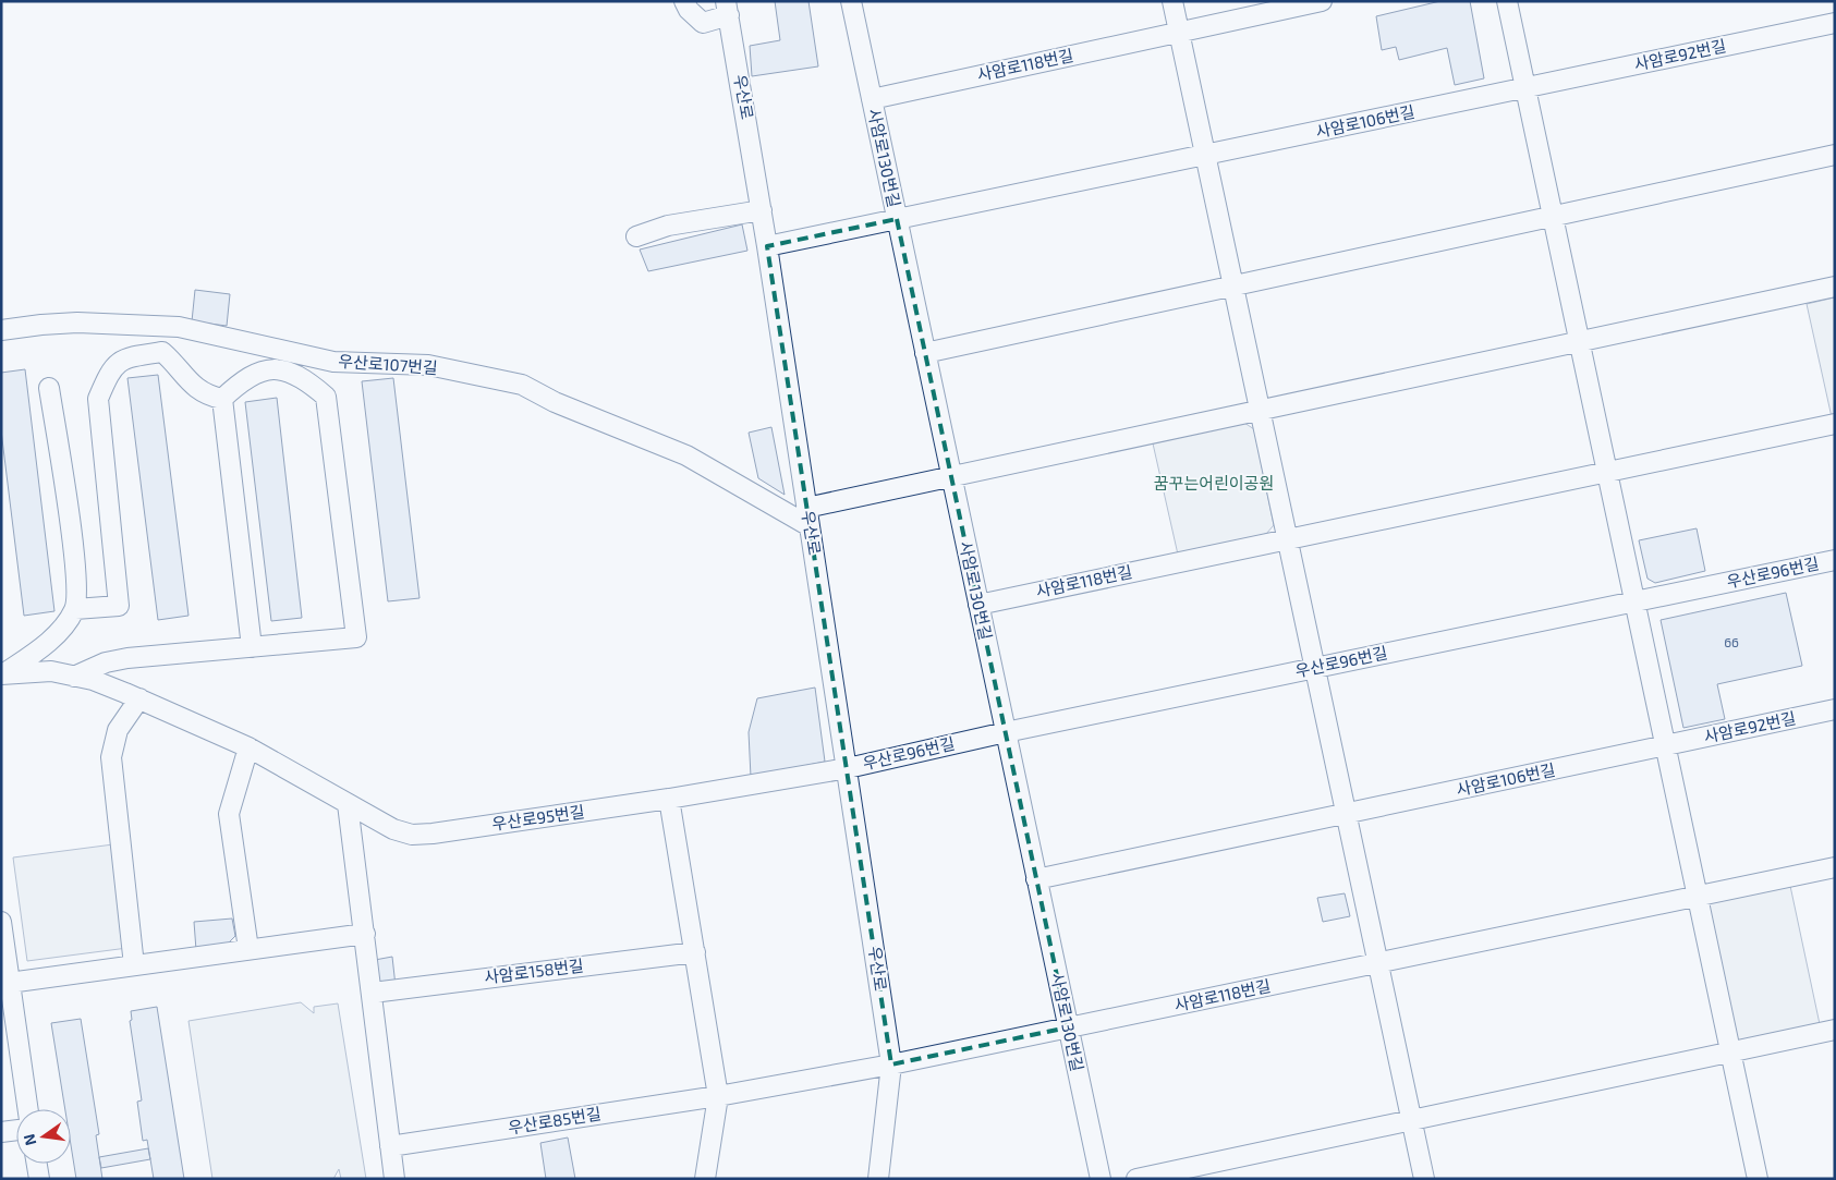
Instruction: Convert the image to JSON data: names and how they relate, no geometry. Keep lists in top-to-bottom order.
{
  "streets": {
    "street": [
      "사암로92번길",
      "사암로118번길",
      "우산로",
      "사암로106번길",
      "사암로130번길",
      "우산로107번길",
      "우산로96번길",
      "우산로95번길",
      "사암로158번길",
      "우산로85번길"
    ]
  },
  "crossings": [
    ["사암로92번길", "사암로106번길"],
    ["사암로118번길", "사암로130번길"],
    ["우산로", "우산로107번길"],
    ["우산로", "우산로96번길"],
    ["우산로", "우산로95번길"],
    ["우산로", "우산로85번길"],
    ["사암로130번길", "우산로96번길"],
    ["우산로96번길", "우산로95번길"]
  ],
  "parks": ["꿈꾸는어린이공원"],
  "house_numbers": ["66"],
  "north": "left"
}
